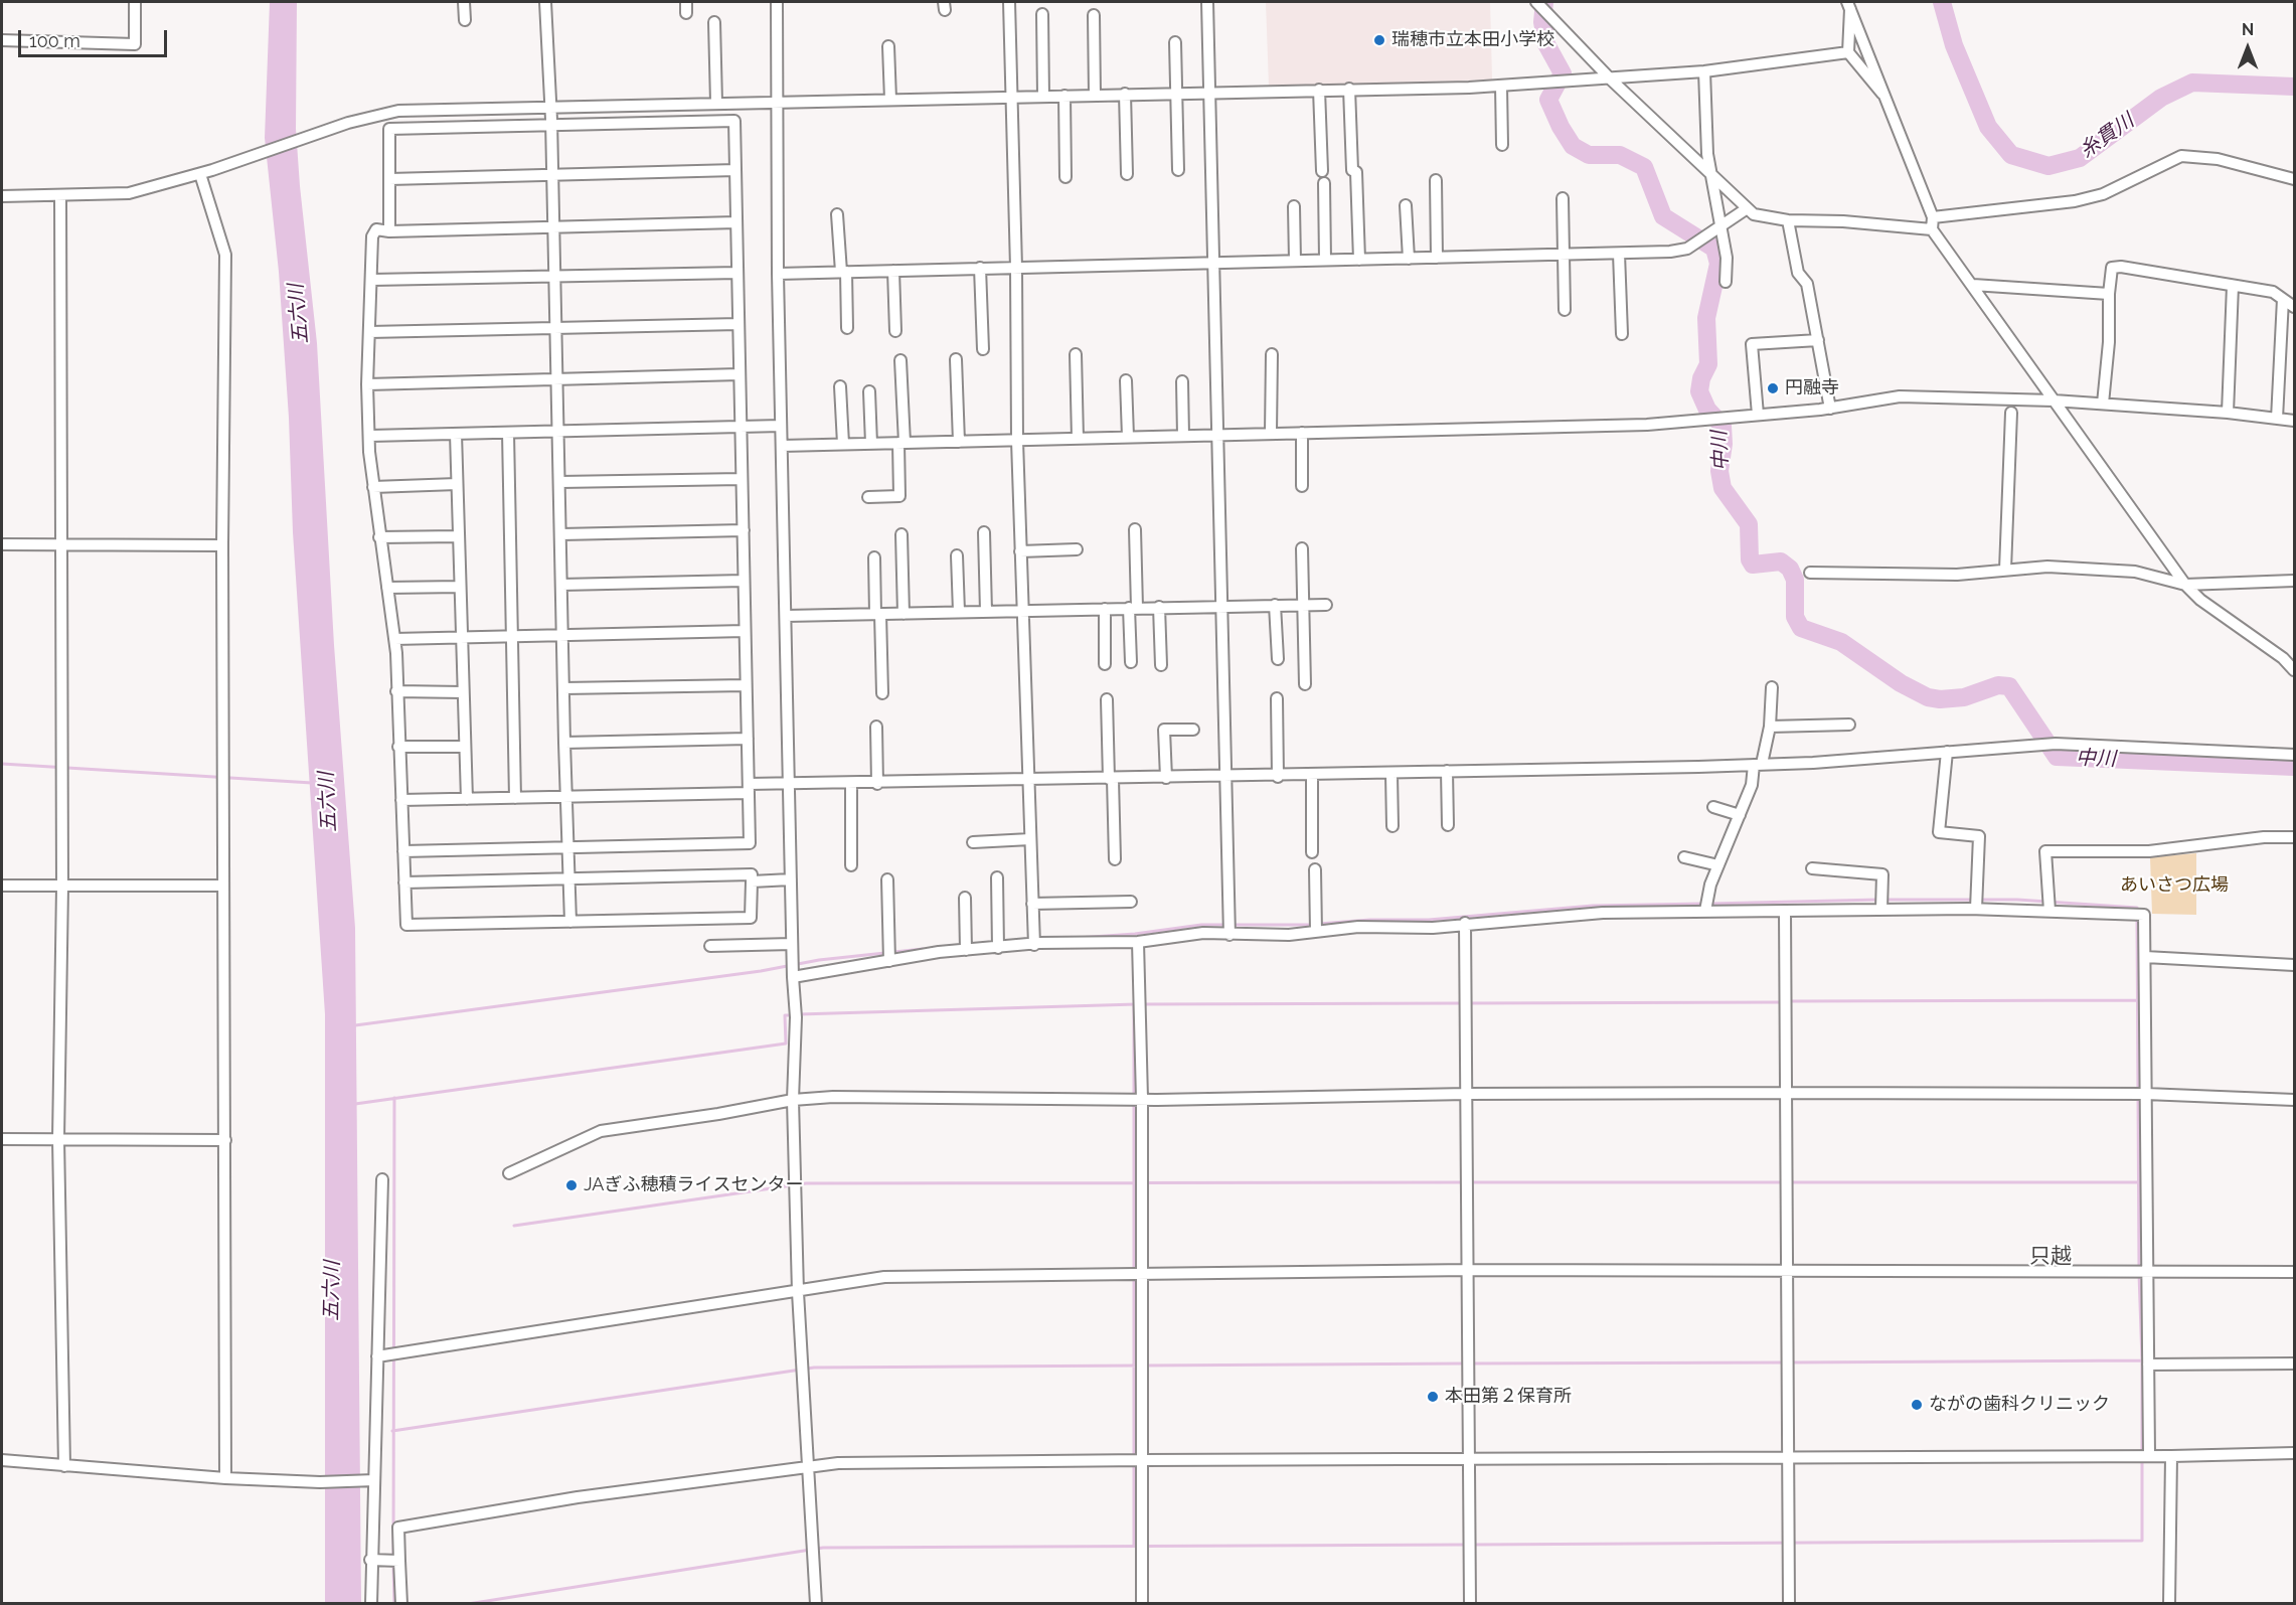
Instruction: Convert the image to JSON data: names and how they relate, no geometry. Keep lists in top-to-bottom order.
{
  "districts": ["只越"],
  "water": ["糸貫川", "五六川", "中川"],
  "parks": ["あいさつ広場"],
  "places": [
    "瑞穂市立本田小学校",
    "円融寺",
    "JAぎふ穂積ライスセンター",
    "本田第２保育所",
    "ながの歯科クリニック"
  ],
  "scale_bar": "100 m",
  "north": "top"
}
